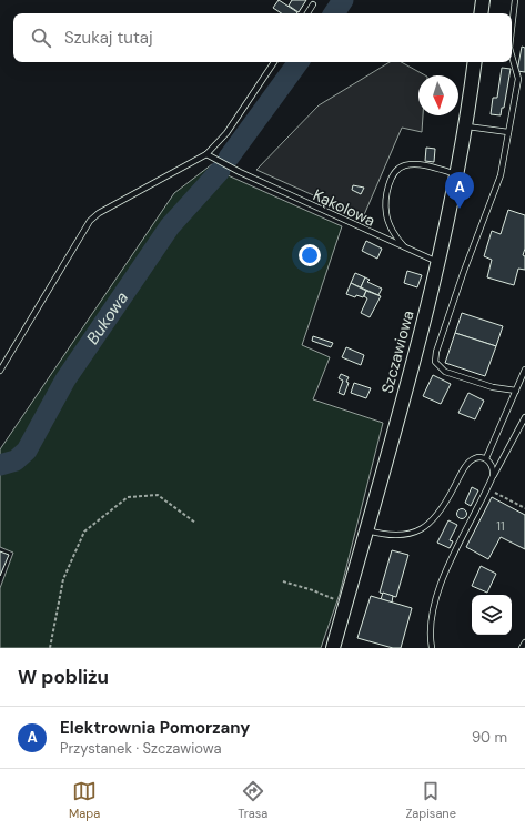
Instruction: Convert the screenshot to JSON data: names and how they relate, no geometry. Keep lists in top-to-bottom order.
{
  "streets": {
    "street": ["Szczawiowa"],
    "lane": ["Kąkolowa"]
  },
  "crossings": [
    ["Kąkolowa", "Szczawiowa"]
  ],
  "water": ["Bukowa"],
  "house_numbers": ["11"],
  "north": "bottom",
  "page": {
    "search": "Szukaj tutaj",
    "pins": "A",
    "heading": "W pobliżu",
    "list": [
      {
        "mark": "A",
        "name": "Elektrownia Pomorzany",
        "note": "Przystanek · Szczawiowa",
        "value": "90 m"
      }
    ],
    "nav": ["Mapa", "Trasa", "Zapisane"]
  }
}
